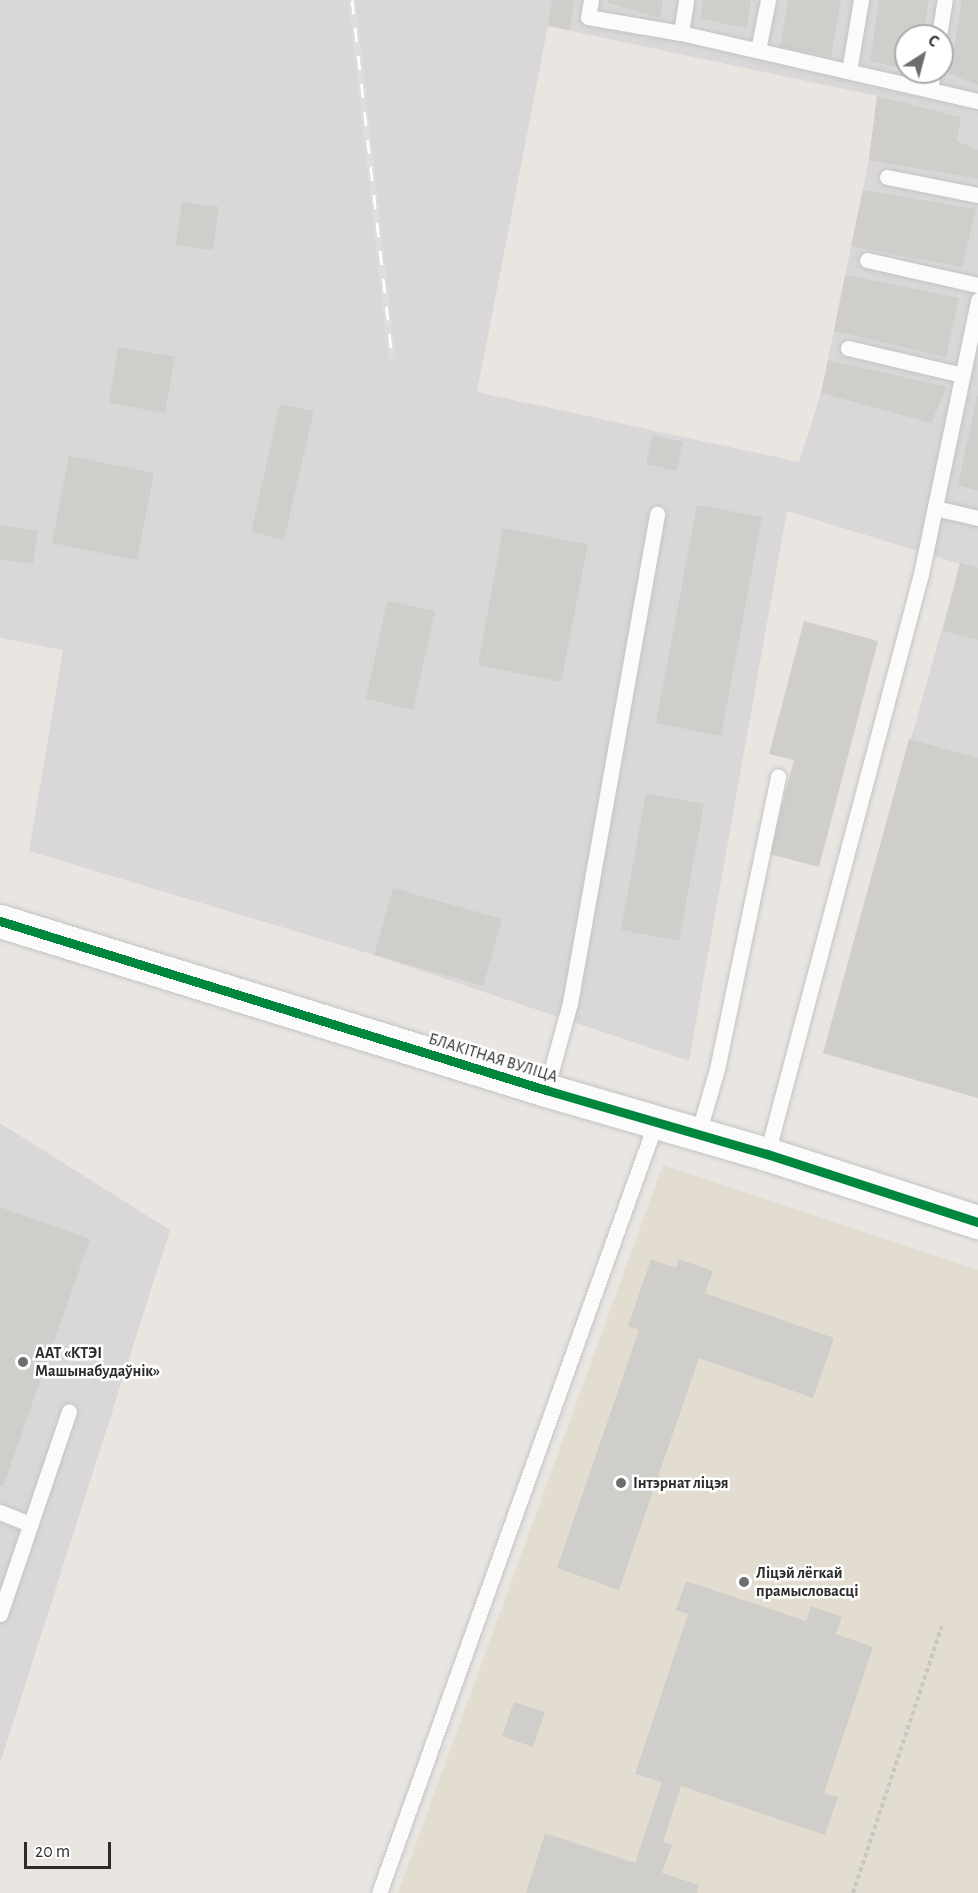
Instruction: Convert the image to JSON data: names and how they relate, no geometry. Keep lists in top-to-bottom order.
{
  "streets": {
    "street": ["БЛАКІТНАЯ ВУЛІЦА"]
  },
  "places": ["ААТ «КТЭІ Машынабудаўнік»", "Інтэрнат ліцэя", "Ліцэй лёгкай прамысловасці"],
  "scale_bar": "20 m",
  "north": "top right"
}
